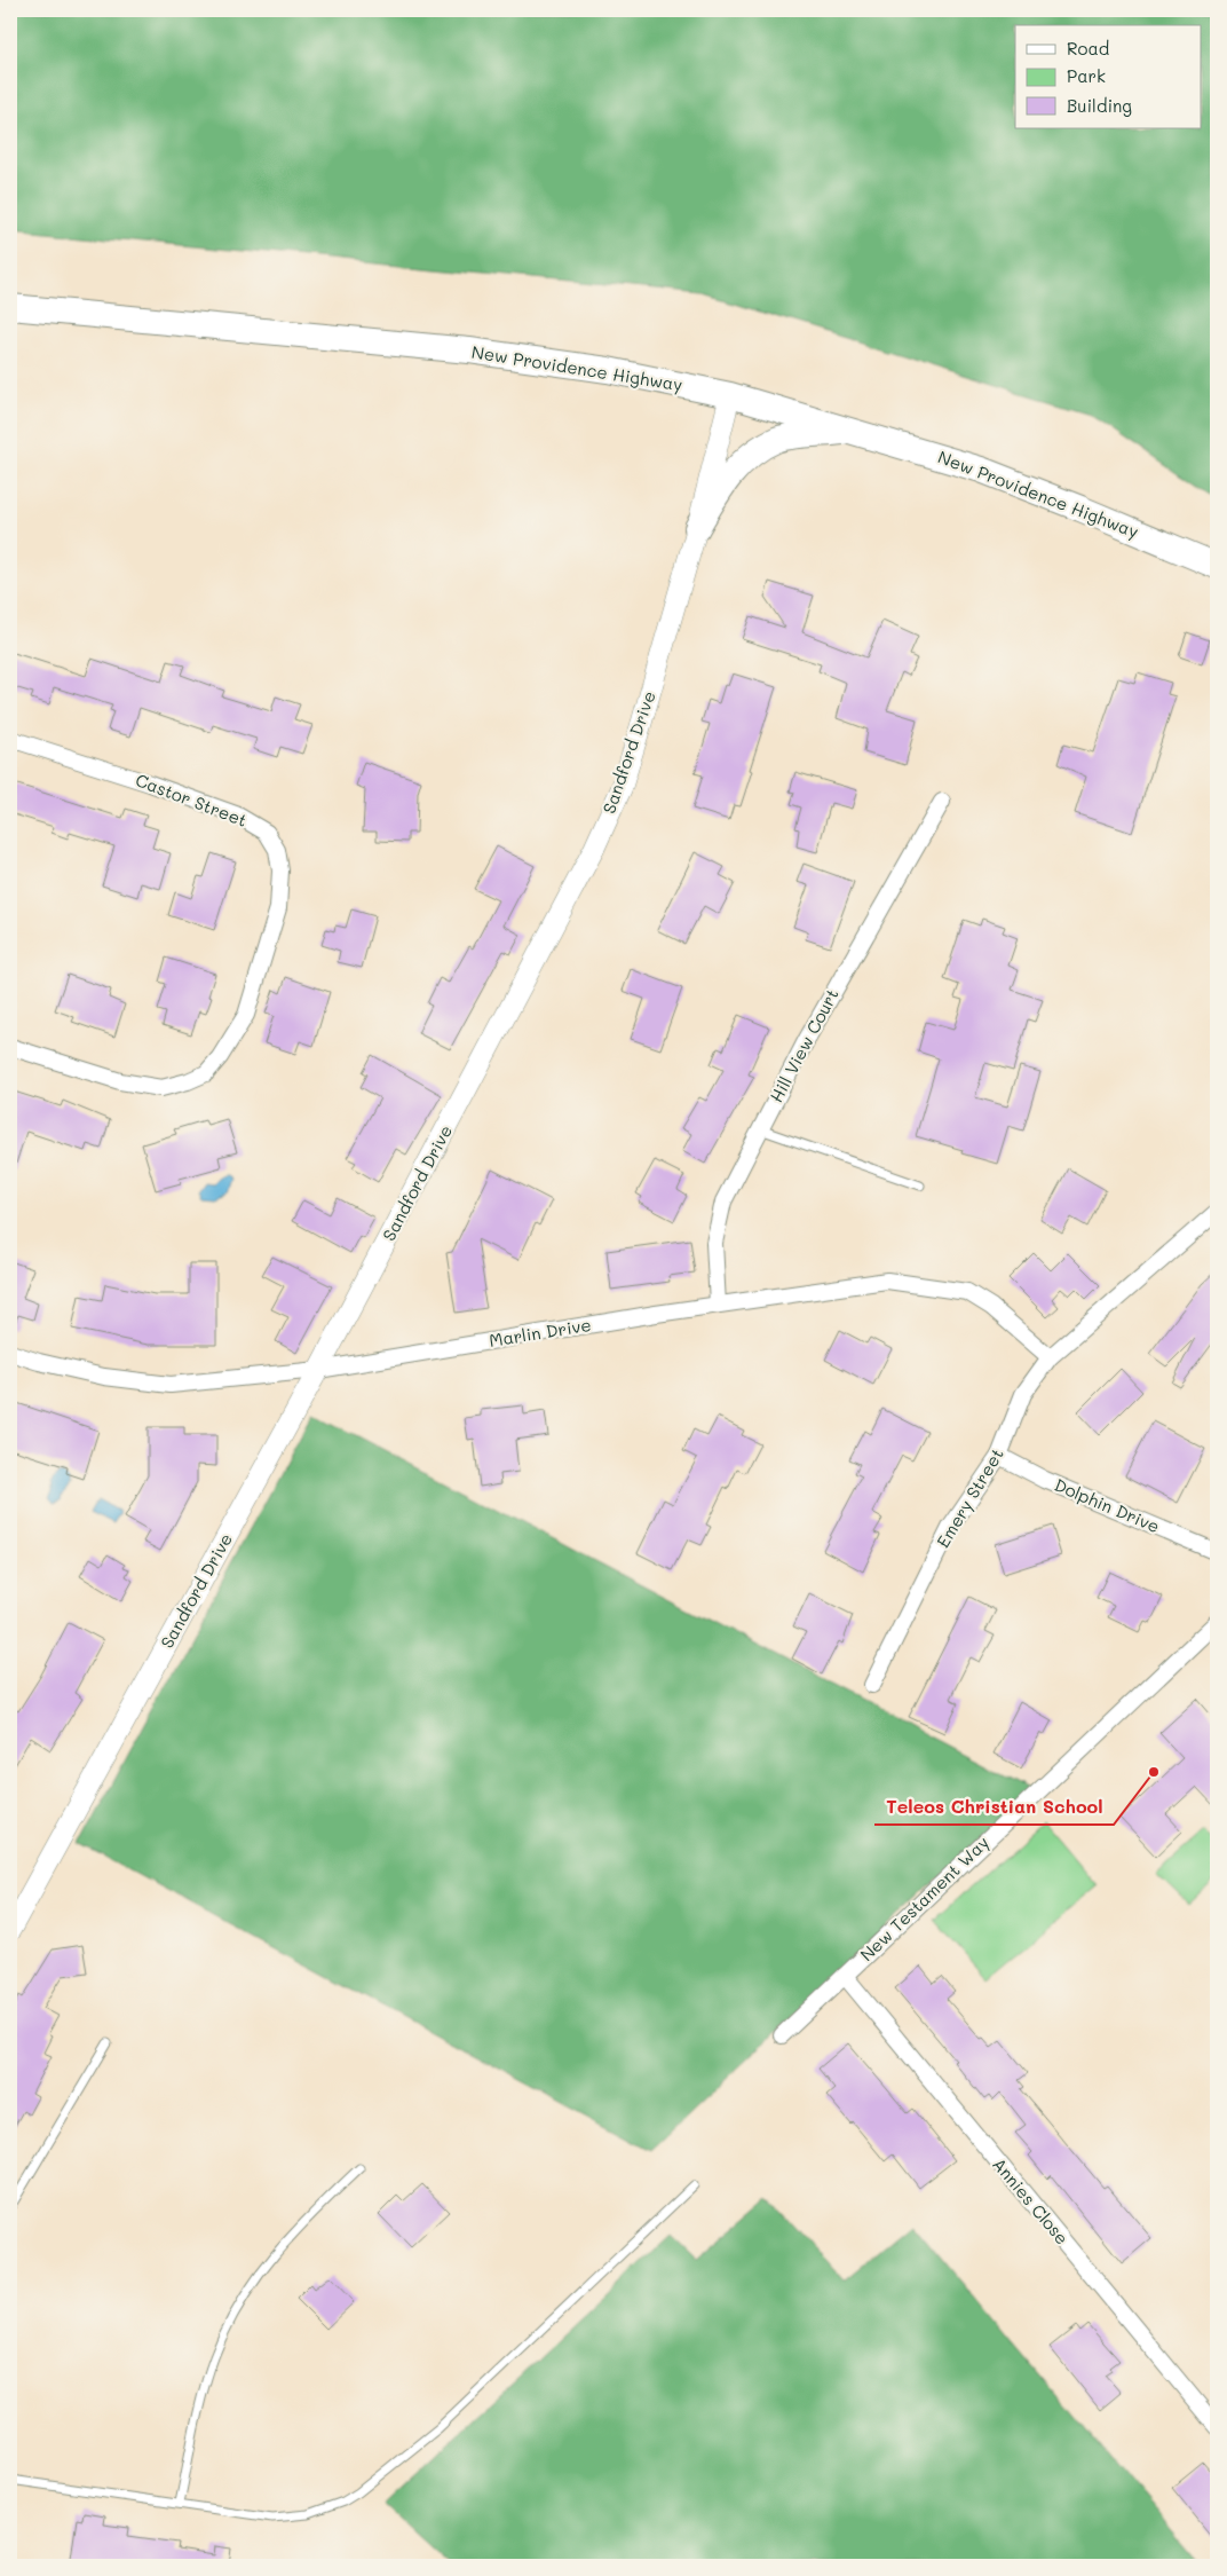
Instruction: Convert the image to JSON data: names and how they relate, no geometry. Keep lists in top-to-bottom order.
{
  "streets": {
    "highway": ["New Providence Highway"],
    "street": [
      "Sandford Drive",
      "Castor Street",
      "Hill View Court",
      "Marlin Drive",
      "Emery Street",
      "Dolphin Drive",
      "New Testament Way",
      "Annies Close"
    ]
  },
  "crossings": [
    ["New Providence Highway", "Sandford Drive"],
    ["Sandford Drive", "Marlin Drive"],
    ["Hill View Court", "Marlin Drive"],
    ["Marlin Drive", "Emery Street"],
    ["Emery Street", "Dolphin Drive"],
    ["New Testament Way", "Annies Close"]
  ],
  "places": ["Teleos Christian School"],
  "legend": ["Road", "Park", "Building"]
}
